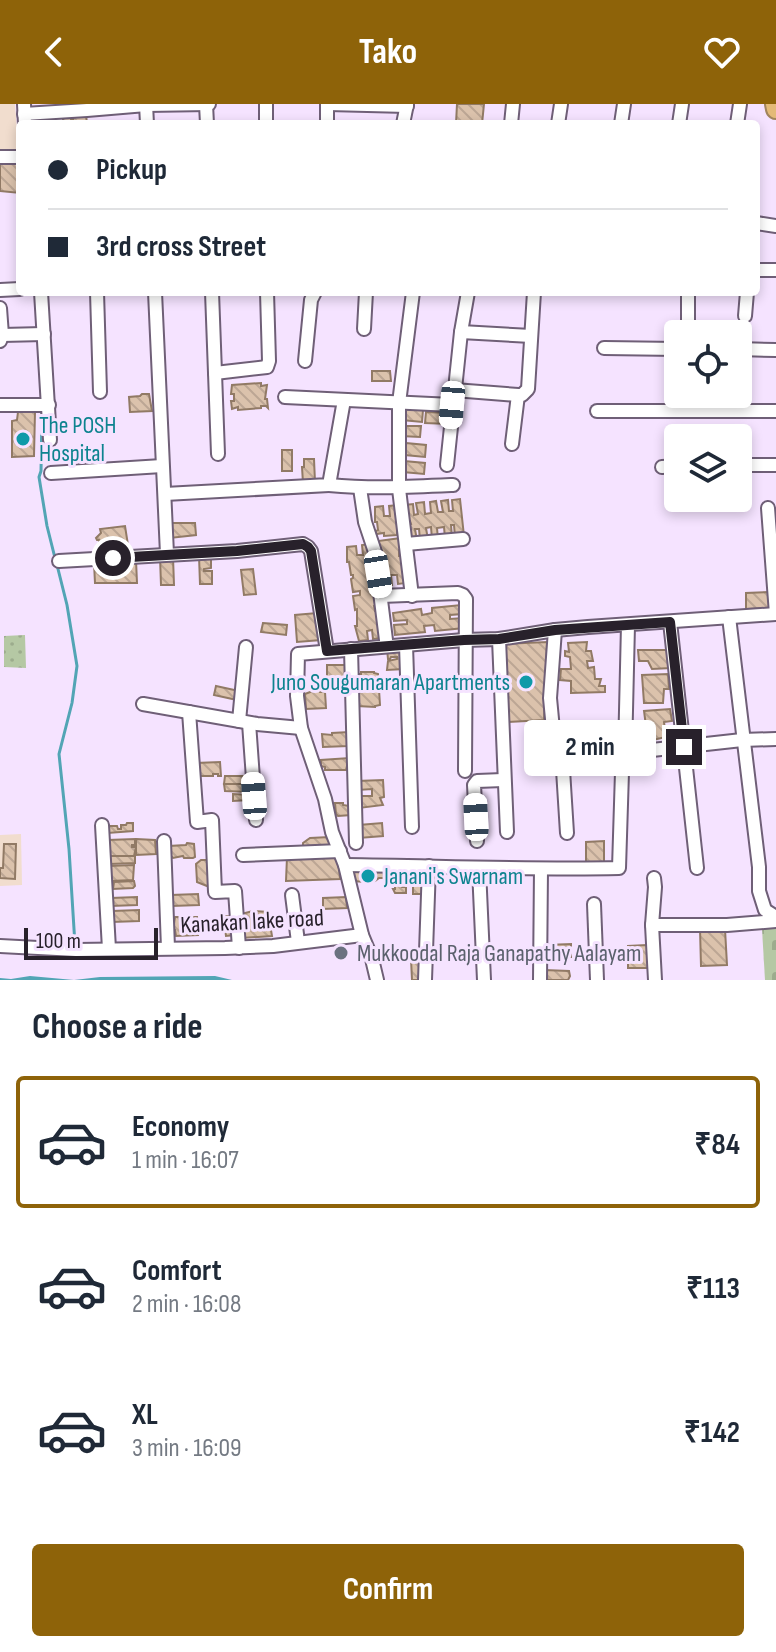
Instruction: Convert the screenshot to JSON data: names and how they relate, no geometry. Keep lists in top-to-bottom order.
{
  "streets": {
    "street": ["Kanakan lake road"]
  },
  "places": [
    "The POSH Hospital",
    "Juno Sougumaran Apartments",
    "Janani's Swarnam",
    "Mukkoodal Raja Ganapathy Aalayam"
  ],
  "scale_bar": "100 m",
  "page": {
    "header": "Tako",
    "banner": ["Pickup", "3rd cross Street"],
    "bubble": "2 min",
    "scale": "100 m",
    "heading": "Choose a ride",
    "list": [
      {
        "name": "Economy",
        "note": "1 min · 16:07",
        "value": "₹84"
      },
      {
        "name": "Comfort",
        "note": "2 min · 16:08",
        "value": "₹113"
      },
      {
        "name": "XL",
        "note": "3 min · 16:09",
        "value": "₹142"
      }
    ],
    "buttons": "Confirm"
  }
}
